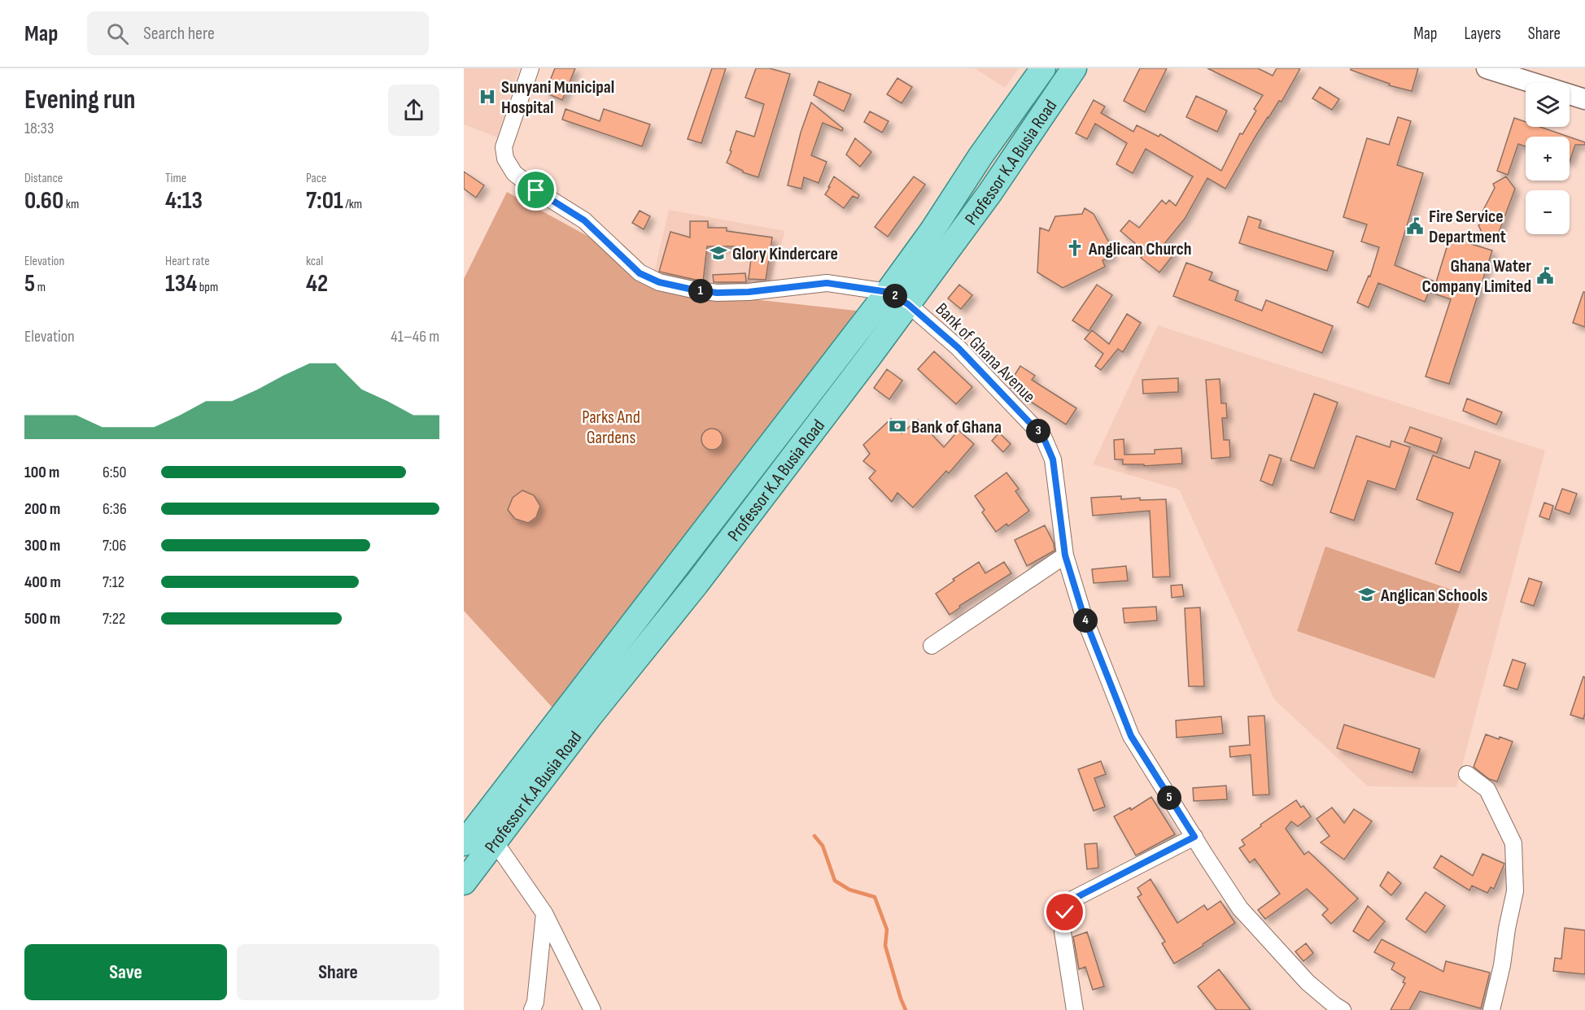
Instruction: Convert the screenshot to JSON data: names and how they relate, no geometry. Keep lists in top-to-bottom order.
{
  "streets": {
    "main road": ["Professor K.A Busia Road"],
    "street": ["Bank of Ghana Avenue"]
  },
  "crossings": [
    ["Professor K.A Busia Road", "Bank of Ghana Avenue"]
  ],
  "parks": ["Parks And Gardens"],
  "places": {
    "hospital": ["Sunyani Municipal Hospital"],
    "public building": ["Fire Service Department", "Ghana Water Company Limited"],
    "church": ["Anglican Church"],
    "school or university": ["Glory Kindercare", "Anglican Schools"],
    "bank": ["Bank of Ghana"]
  },
  "page": {
    "header": "Map",
    "search": "Search here",
    "nav": ["Map", "Layers", "Share"],
    "heading": ["Evening run", "18:33"],
    "map_buttons": ["+", "−"],
    "stats": [
      ["Distance", "0.60 km"],
      ["Time", "4:13"],
      ["Pace", "7:01 /km"],
      ["Elevation", "5 m"],
      ["Heart rate", "134 bpm"],
      ["kcal", "42"]
    ],
    "pins": [
      "1",
      "2",
      "3",
      "4",
      "5"
    ],
    "chart": ["Elevation", "41–46 m"],
    "list": [
      {
        "name": "100 m",
        "note": "6:50"
      },
      {
        "name": "200 m",
        "note": "6:36"
      },
      {
        "name": "300 m",
        "note": "7:06"
      },
      {
        "name": "400 m",
        "note": "7:12"
      },
      {
        "name": "500 m",
        "note": "7:22"
      }
    ],
    "buttons": ["Save", "Share"]
  }
}
